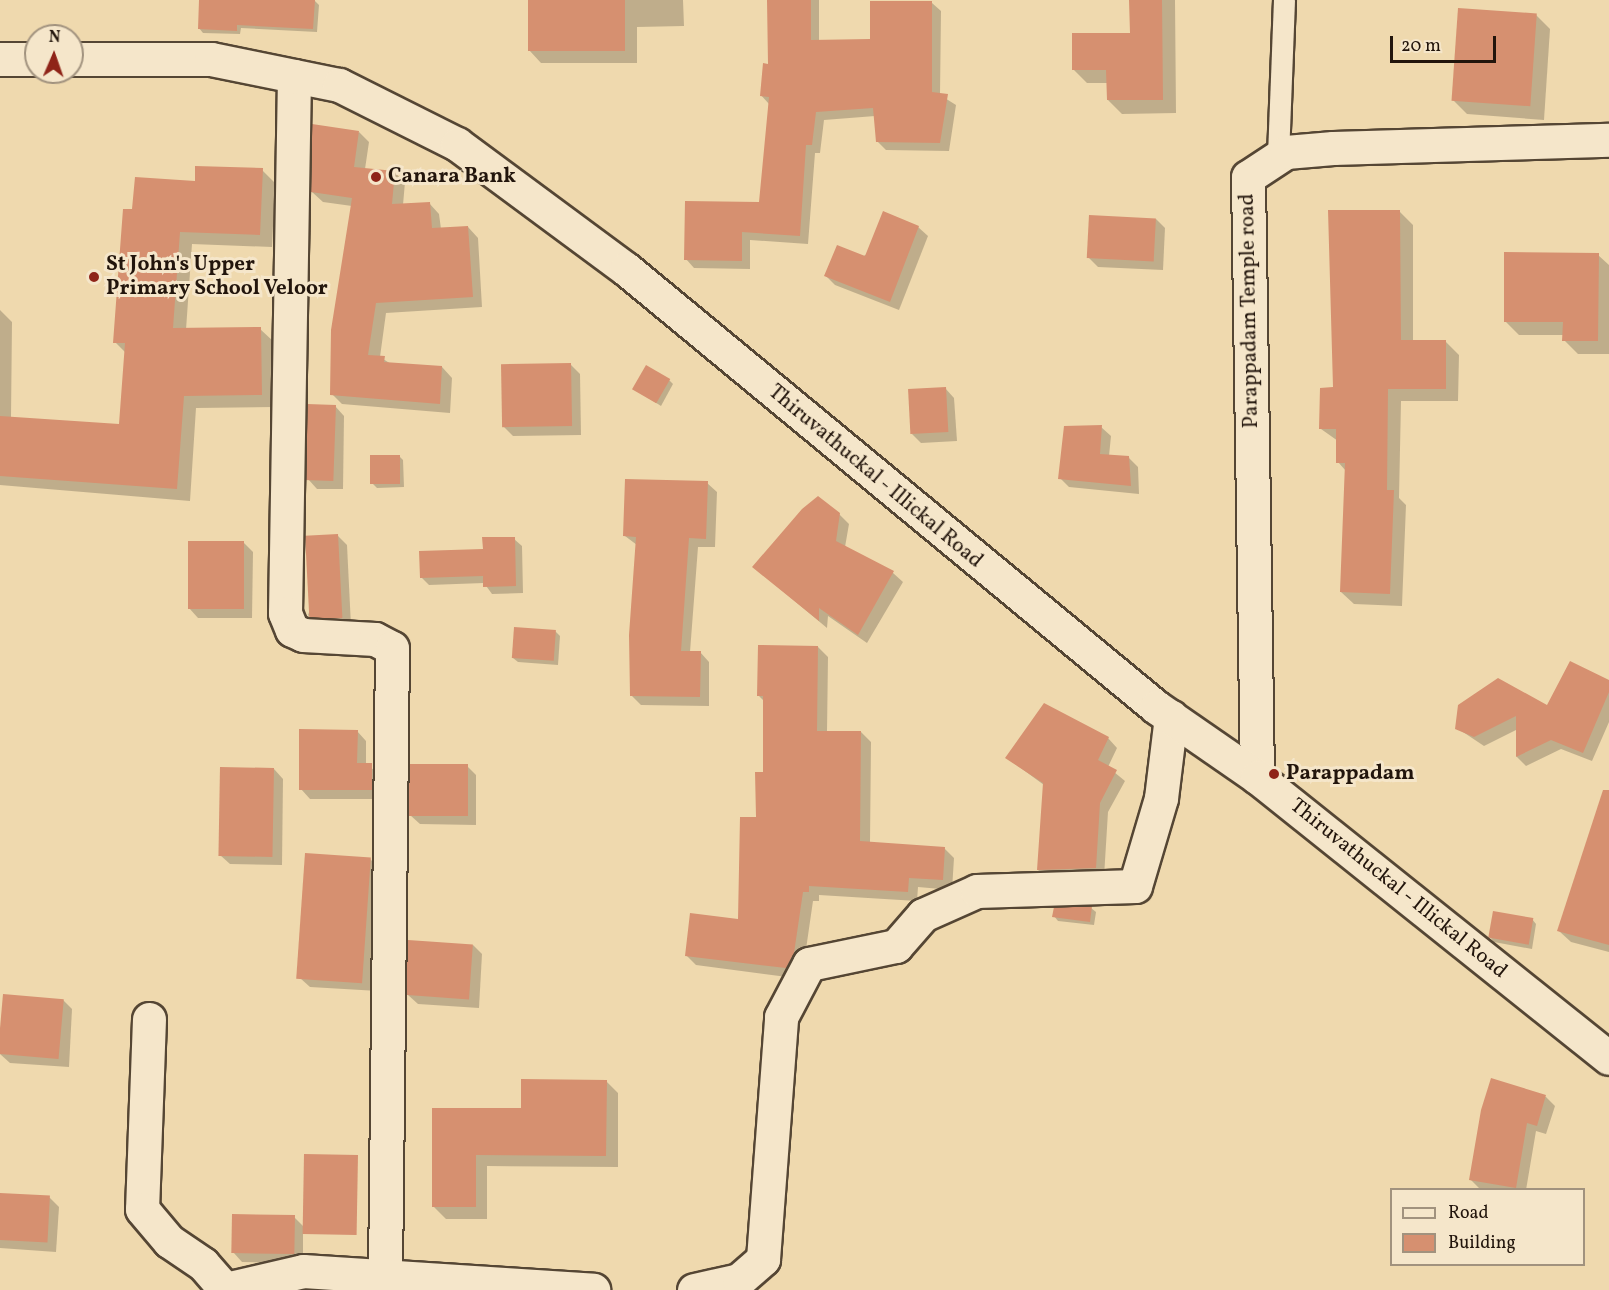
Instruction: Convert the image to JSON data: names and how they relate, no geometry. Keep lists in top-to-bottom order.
{
  "streets": {
    "street": ["Parappadam Temple road", "Thiruvathuckal - Illickal Road"]
  },
  "crossings": [
    ["Parappadam Temple road", "Thiruvathuckal - Illickal Road"]
  ],
  "places": ["Canara Bank", "St John's Upper Primary School Veloor", "Parappadam"],
  "legend": ["Road", "Building"],
  "scale_bar": "20 m",
  "north": "top"
}
